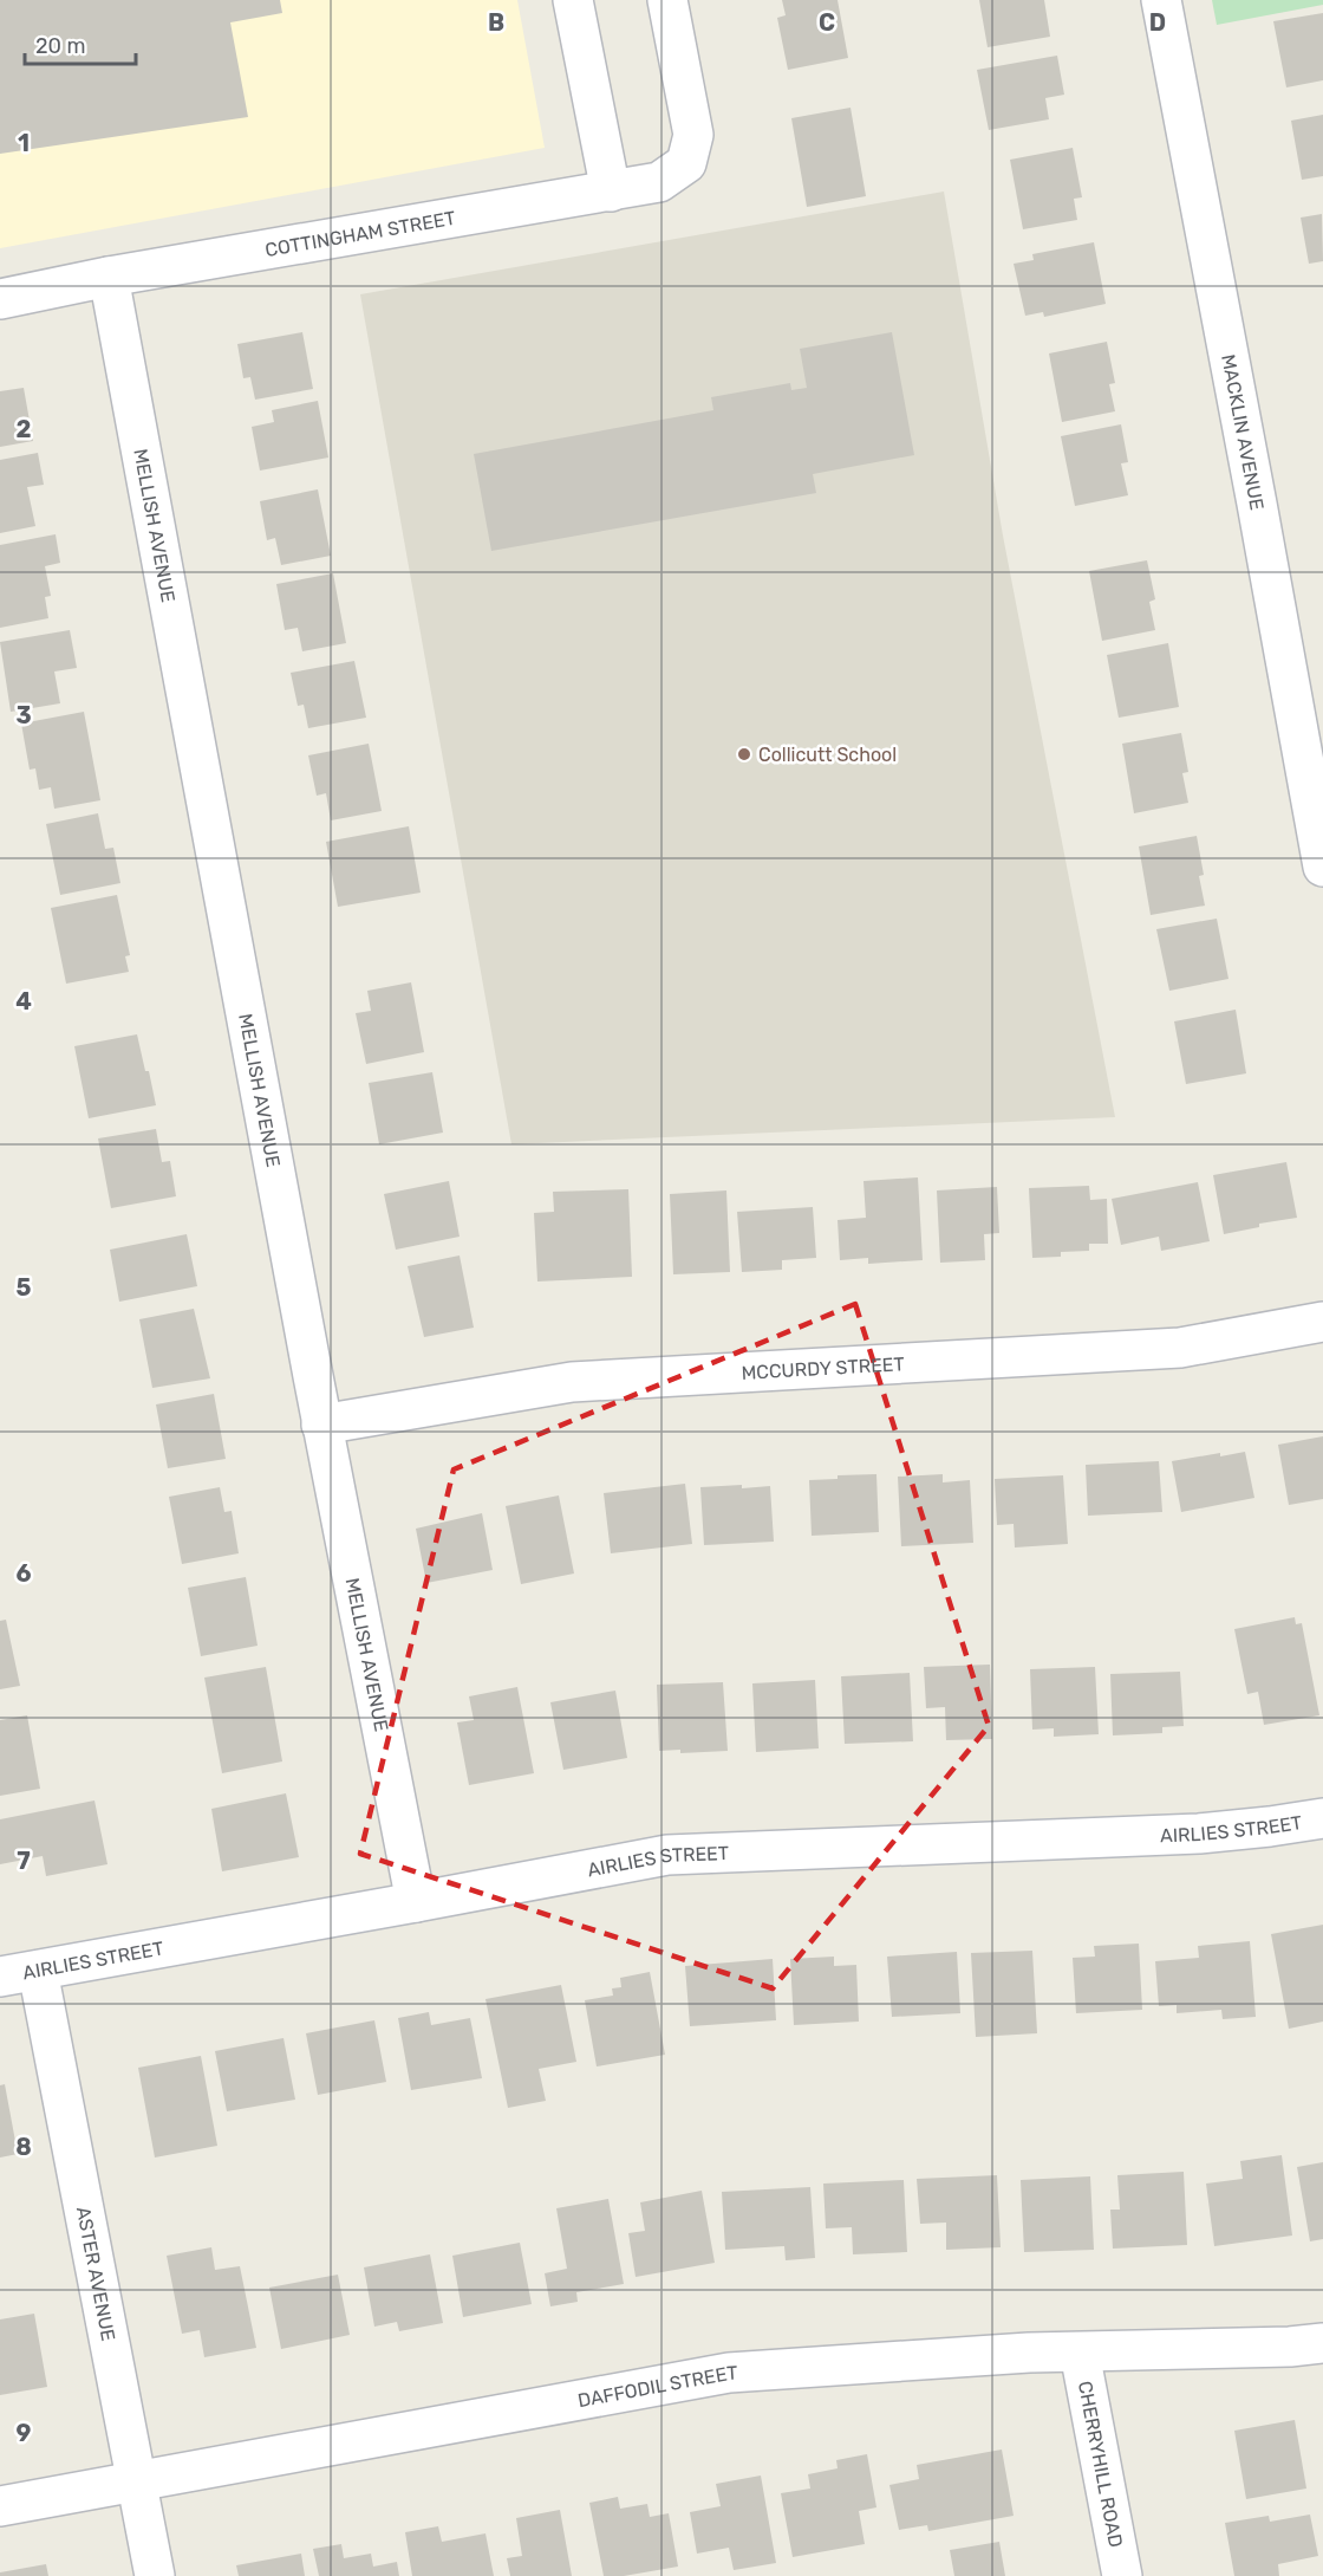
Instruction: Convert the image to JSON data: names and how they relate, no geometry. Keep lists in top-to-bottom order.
{
  "streets": {
    "street": [
      "COTTINGHAM STREET",
      "MACKLIN AVENUE",
      "MELLISH AVENUE",
      "MCCURDY STREET",
      "AIRLIES STREET",
      "ASTER AVENUE",
      "DAFFODIL STREET",
      "CHERRYHILL ROAD"
    ]
  },
  "crossings": [
    ["COTTINGHAM STREET", "MELLISH AVENUE"],
    ["MELLISH AVENUE", "MCCURDY STREET"],
    ["MELLISH AVENUE", "AIRLIES STREET"],
    ["AIRLIES STREET", "ASTER AVENUE"],
    ["ASTER AVENUE", "DAFFODIL STREET"],
    ["DAFFODIL STREET", "CHERRYHILL ROAD"]
  ],
  "places": ["Collicutt School"],
  "scale_bar": "20 m",
  "grid": {
    "columns": ["B", "C", "D"],
    "rows": [
      "1",
      "2",
      "3",
      "4",
      "5",
      "6",
      "7",
      "8",
      "9"
    ]
  }
}
